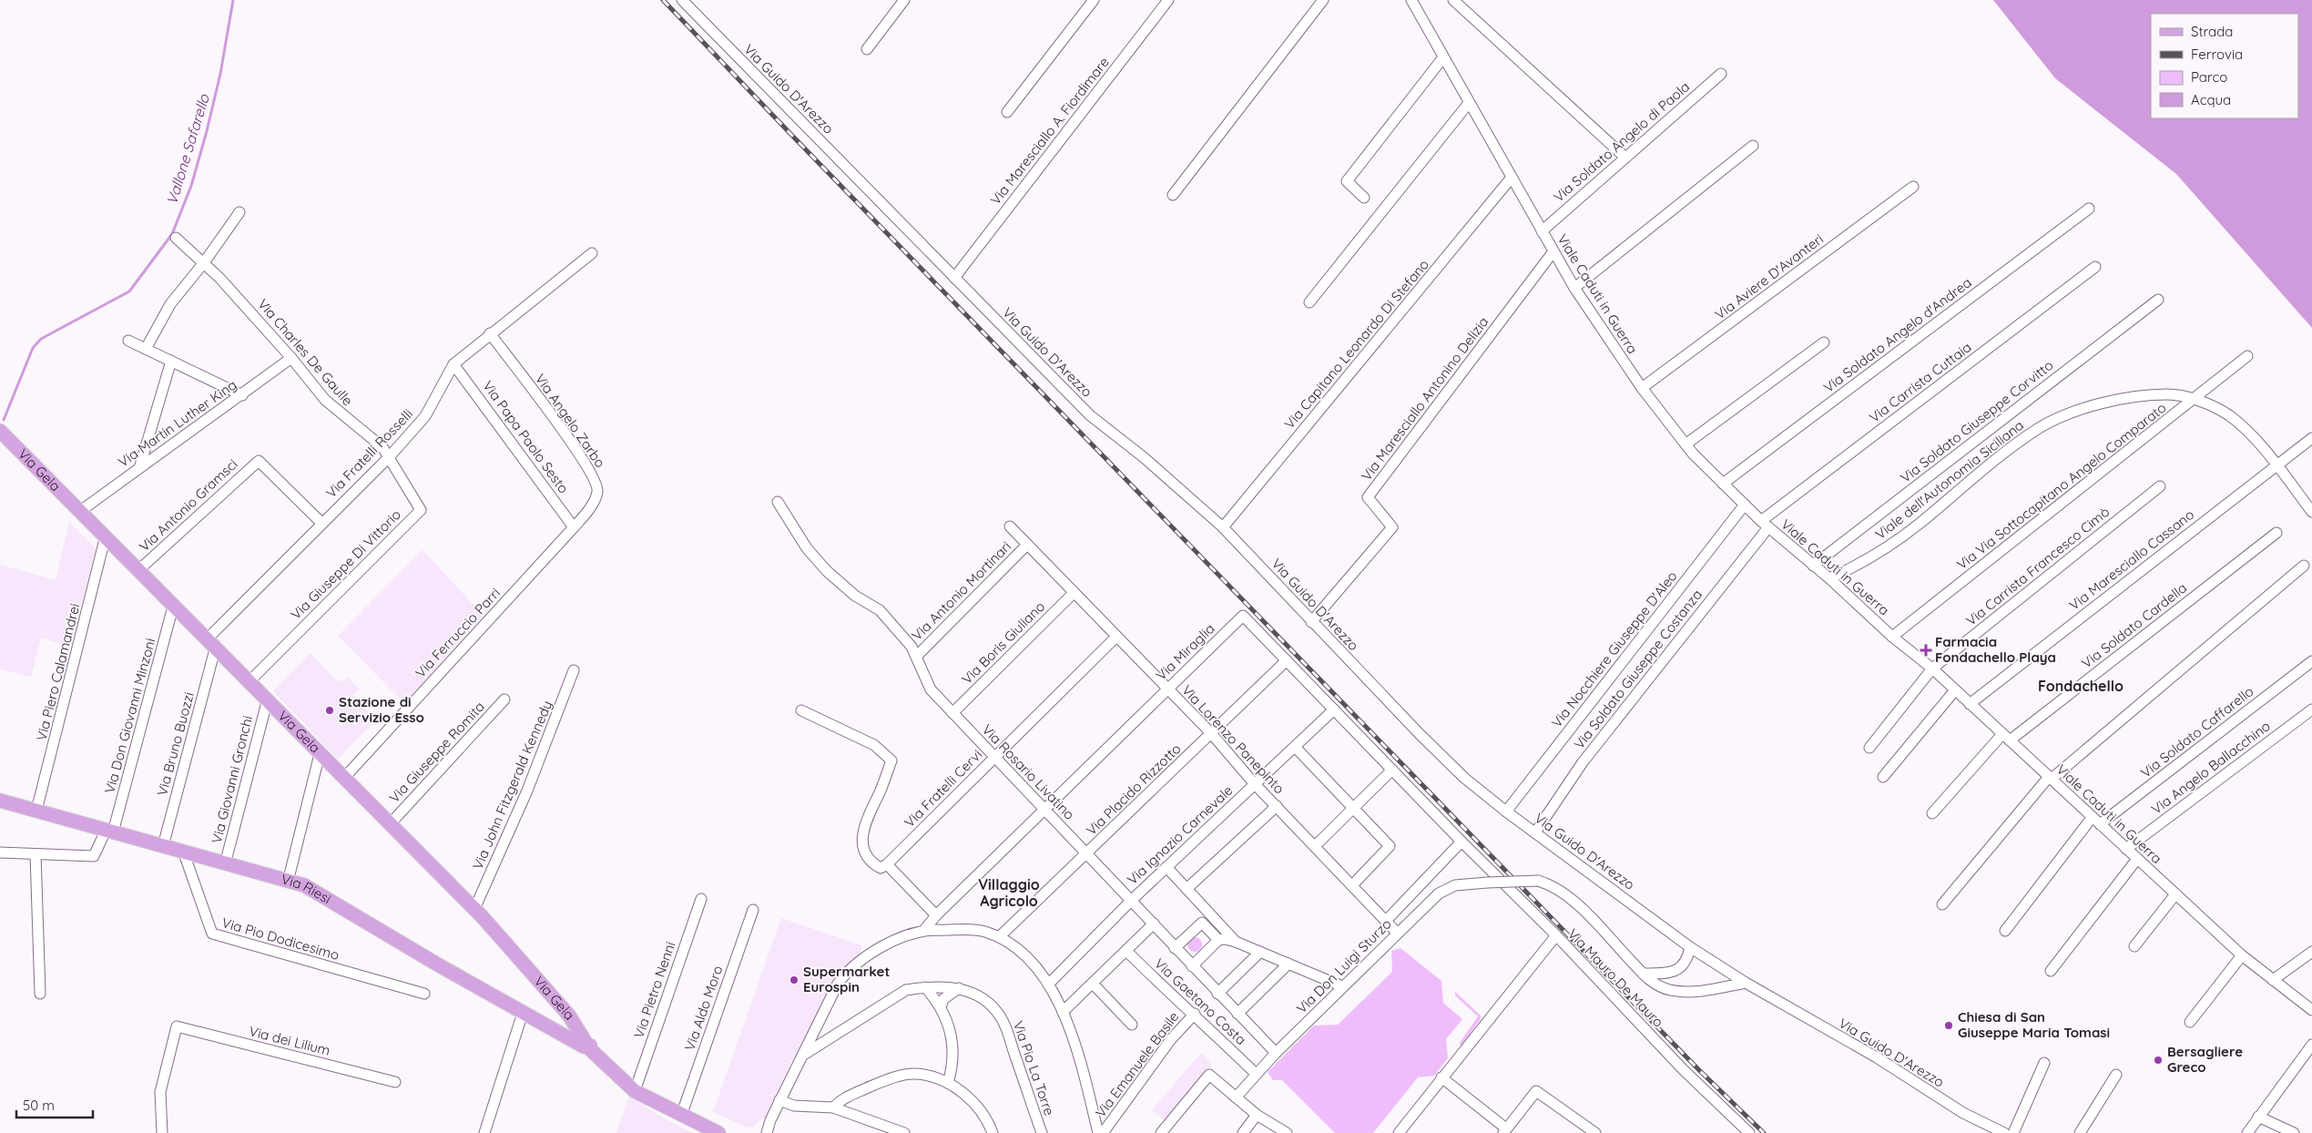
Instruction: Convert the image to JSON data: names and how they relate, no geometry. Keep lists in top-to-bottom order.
{
  "streets": {
    "main road": ["Via Gela", "Via Riesi"],
    "street": [
      "Via Guido D'Arezzo",
      "Via Maresciallo A. Fiordimare",
      "Via Soldato Angelo di Paola",
      "Via Aviere D'Avanteri",
      "Viale Caduti in Guerra",
      "Via Soldato Angelo d'Andrea",
      "Via Capitano Leonardo Di Stefano",
      "Via Charles De Gaulle",
      "Via Carrista Cuttaia",
      "Via Maresciallo Antonino Delizia",
      "Via Angelo Zarbo",
      "Via Soldato Giuseppe Corvitto",
      "Via Martin Luther King",
      "Via Papa Paolo Sesto",
      "Via Fratelli Rosselli",
      "Viale dell'Autonomia Siciliana",
      "Via Via Sottocapitano Angelo Comparato",
      "Via Antonio Gramsci",
      "Via Maresciallo Cassano",
      "Via Giuseppe Di Vittorio",
      "Via Carrista Francesco Cimò",
      "Via Antonio Mortinari",
      "Via Soldato Cardella",
      "Via Ferruccio Parri",
      "Via Boris Giuliano",
      "Via Nocchiere Giuseppe D'Aleo",
      "Via Miraglia",
      "Via Soldato Giuseppe Costanza",
      "Via Piero Calamandrei",
      "Via Don Giovanni Minzoni",
      "Via Soldato Caffarello",
      "Via Lorenzo Panepinto",
      "Via Bruno Buozzi",
      "Via Giuseppe Romita",
      "Via Angelo Ballacchino",
      "Via Rosario Livatino",
      "Via Giovanni Gronchi",
      "Via John Fitzgerald Kennedy",
      "Via Fratelli Cervi",
      "Via Placido Rizzotto",
      "Via Ignazio Carnevale",
      "Via Pio Dodicesimo",
      "Via Don Luigi Sturzo",
      "Via Mauro De Mauro",
      "Via Pietro Nenni",
      "Via Gaetano Costa",
      "Via Aldo Moro",
      "Via dei Lilium",
      "Via Emanuele Basile",
      "Via Pio La Torre"
    ]
  },
  "crossings": [
    ["Via Guido D'Arezzo", "Via Maresciallo A. Fiordimare"],
    ["Via Guido D'Arezzo", "Via Capitano Leonardo Di Stefano"],
    ["Via Guido D'Arezzo", "Via Maresciallo Antonino Delizia"],
    ["Via Guido D'Arezzo", "Via Nocchiere Giuseppe D'Aleo"],
    ["Via Guido D'Arezzo", "Via Soldato Giuseppe Costanza"],
    ["Via Soldato Angelo di Paola", "Viale Caduti in Guerra"],
    ["Via Aviere D'Avanteri", "Viale Caduti in Guerra"],
    ["Viale Caduti in Guerra", "Via Soldato Angelo d'Andrea"],
    ["Viale Caduti in Guerra", "Via Capitano Leonardo Di Stefano"],
    ["Viale Caduti in Guerra", "Via Carrista Cuttaia"],
    ["Viale Caduti in Guerra", "Via Maresciallo Antonino Delizia"],
    ["Viale Caduti in Guerra", "Via Soldato Giuseppe Corvitto"],
    ["Viale Caduti in Guerra", "Viale dell'Autonomia Siciliana"],
    ["Viale Caduti in Guerra", "Via Via Sottocapitano Angelo Comparato"],
    ["Viale Caduti in Guerra", "Via Maresciallo Cassano"],
    ["Viale Caduti in Guerra", "Via Carrista Francesco Cimò"],
    ["Viale Caduti in Guerra", "Via Soldato Cardella"],
    ["Viale Caduti in Guerra", "Via Nocchiere Giuseppe D'Aleo"],
    ["Viale Caduti in Guerra", "Via Soldato Giuseppe Costanza"],
    ["Viale Caduti in Guerra", "Via Soldato Caffarello"],
    ["Viale Caduti in Guerra", "Via Angelo Ballacchino"],
    ["Via Charles De Gaulle", "Via Martin Luther King"],
    ["Via Charles De Gaulle", "Via Fratelli Rosselli"],
    ["Via Charles De Gaulle", "Via Giuseppe Di Vittorio"],
    ["Via Carrista Cuttaia", "Via Soldato Giuseppe Costanza"],
    ["Via Angelo Zarbo", "Via Papa Paolo Sesto"],
    ["Via Angelo Zarbo", "Via Fratelli Rosselli"],
    ["Via Angelo Zarbo", "Via Ferruccio Parri"],
    ["Via Martin Luther King", "Via Gela"],
    ["Via Papa Paolo Sesto", "Via Fratelli Rosselli"],
    ["Via Papa Paolo Sesto", "Via Ferruccio Parri"],
    ["Via Fratelli Rosselli", "Via Gela"],
    ["Via Fratelli Rosselli", "Via Antonio Gramsci"],
    ["Via Fratelli Rosselli", "Via Giuseppe Di Vittorio"],
    ["Via Fratelli Rosselli", "Via Bruno Buozzi"],
    ["Via Gela", "Via Antonio Gramsci"],
    ["Via Gela", "Via Giuseppe Di Vittorio"],
    ["Via Gela", "Via Ferruccio Parri"],
    ["Via Gela", "Via Piero Calamandrei"],
    ["Via Gela", "Via Don Giovanni Minzoni"],
    ["Via Gela", "Via Bruno Buozzi"],
    ["Via Gela", "Via Giuseppe Romita"],
    ["Via Gela", "Via Giovanni Gronchi"],
    ["Via Gela", "Via John Fitzgerald Kennedy"],
    ["Via Gela", "Via Riesi"],
    ["Via Gela", "Via Pietro Nenni"],
    ["Via Gela", "Via Aldo Moro"],
    ["Viale dell'Autonomia Siciliana", "Via Via Sottocapitano Angelo Comparato"],
    ["Viale dell'Autonomia Siciliana", "Via Maresciallo Cassano"],
    ["Via Antonio Mortinari", "Via Lorenzo Panepinto"],
    ["Via Antonio Mortinari", "Via Rosario Livatino"],
    ["Via Boris Giuliano", "Via Lorenzo Panepinto"],
    ["Via Boris Giuliano", "Via Rosario Livatino"],
    ["Via Miraglia", "Via Lorenzo Panepinto"],
    ["Via Miraglia", "Via Rosario Livatino"],
    ["Via Miraglia", "Via Placido Rizzotto"],
    ["Via Miraglia", "Via Ignazio Carnevale"],
    ["Via Miraglia", "Via Mauro De Mauro"],
    ["Via Piero Calamandrei", "Via Riesi"],
    ["Via Don Giovanni Minzoni", "Via Riesi"],
    ["Via Lorenzo Panepinto", "Via Fratelli Cervi"],
    ["Via Lorenzo Panepinto", "Via Placido Rizzotto"],
    ["Via Lorenzo Panepinto", "Via Ignazio Carnevale"],
    ["Via Lorenzo Panepinto", "Via Don Luigi Sturzo"],
    ["Via Bruno Buozzi", "Via Riesi"],
    ["Via Rosario Livatino", "Via Fratelli Cervi"],
    ["Via Rosario Livatino", "Via Placido Rizzotto"],
    ["Via Rosario Livatino", "Via Ignazio Carnevale"],
    ["Via Rosario Livatino", "Via Don Luigi Sturzo"],
    ["Via Giovanni Gronchi", "Via Riesi"],
    ["Via Riesi", "Via Pio Dodicesimo"],
    ["Via Don Luigi Sturzo", "Via Gaetano Costa"],
    ["Via Gaetano Costa", "Via Emanuele Basile"]
  ],
  "districts": ["Fondachello", "Villaggio Agricolo"],
  "water": ["Vallone Safarello"],
  "places": {
    "health": ["Farmacia Fondachello Playa"],
    "other": [
      "Stazione di Servizio Esso",
      "Supermarket Eurospin",
      "Chiesa di San Giuseppe Maria Tomasi",
      "Bersagliere Greco"
    ]
  },
  "legend": [
    "Strada",
    "Ferrovia",
    "Parco",
    "Acqua"
  ],
  "scale_bar": "50 m"
}
